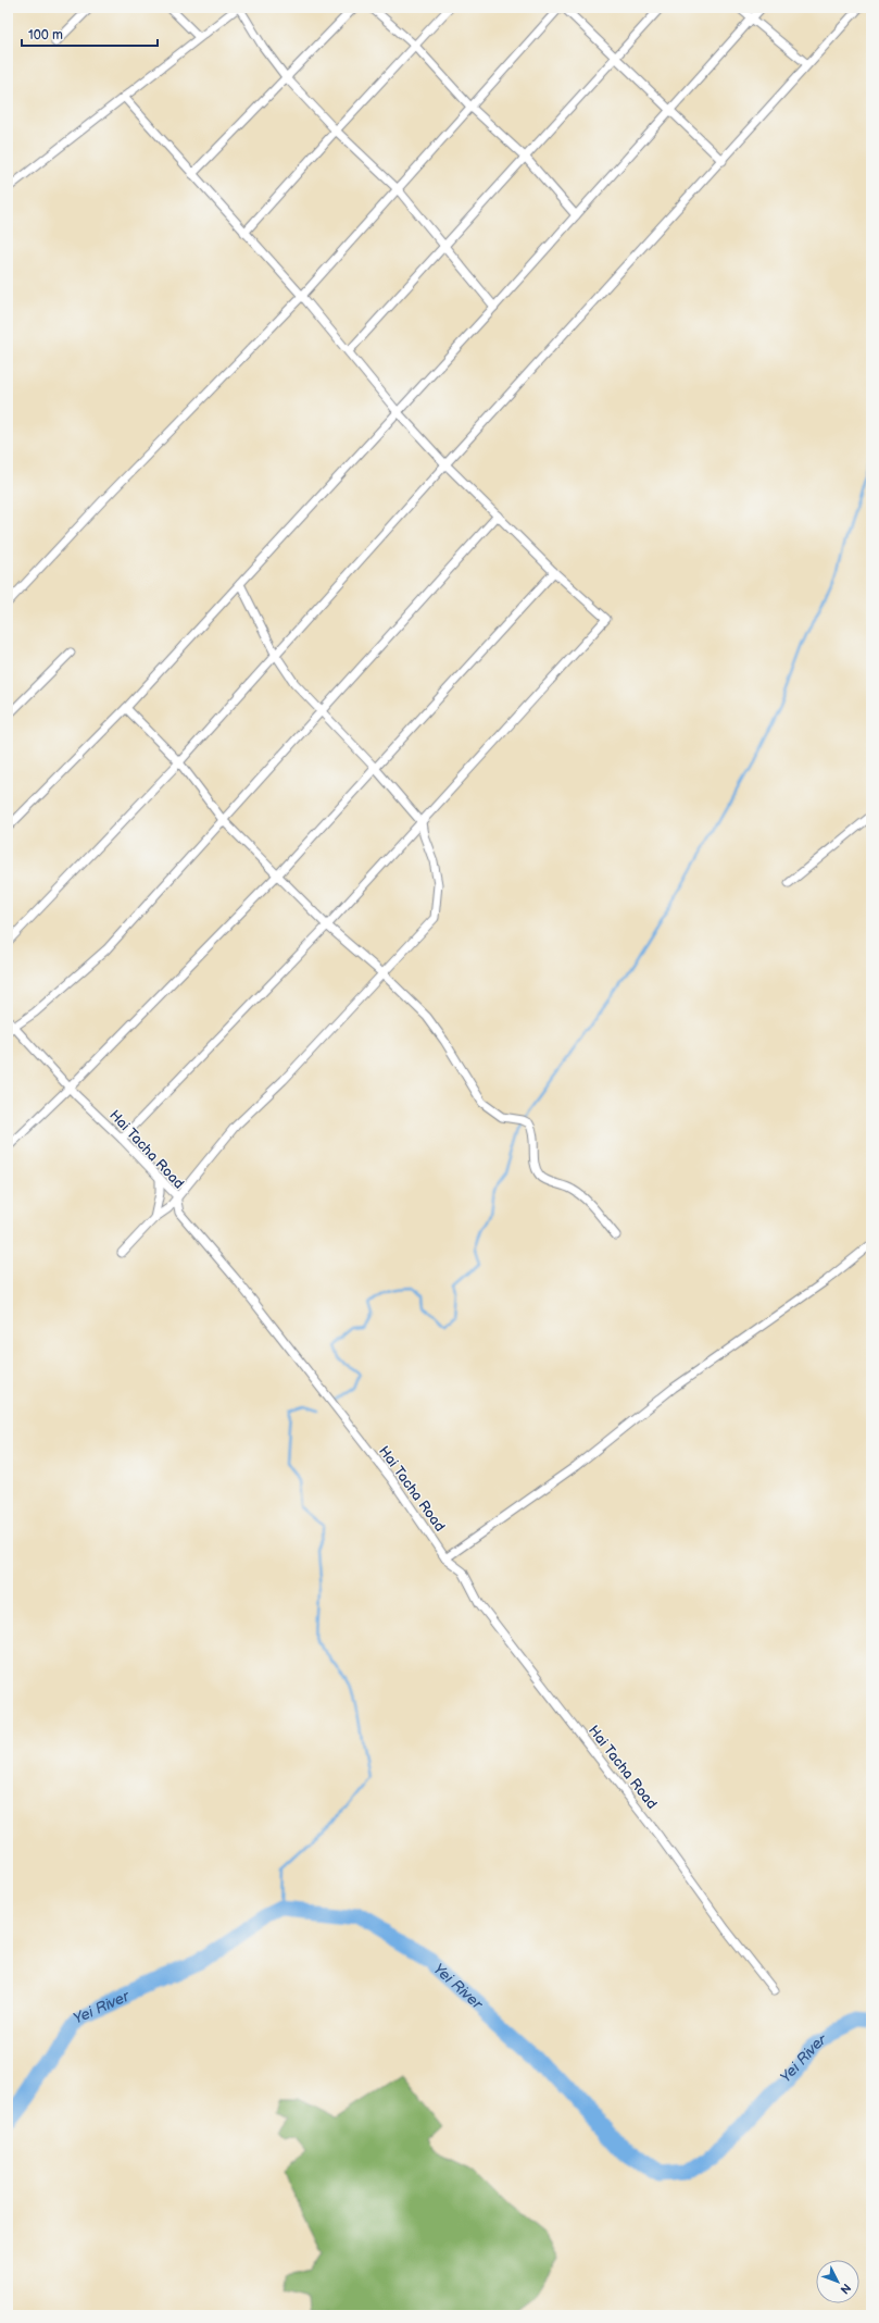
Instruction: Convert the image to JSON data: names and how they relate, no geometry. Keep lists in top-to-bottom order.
{
  "streets": {
    "street": ["Hai Tacha Road"]
  },
  "water": ["Yei River"],
  "scale_bar": "100 m",
  "north": "bottom right"
}
